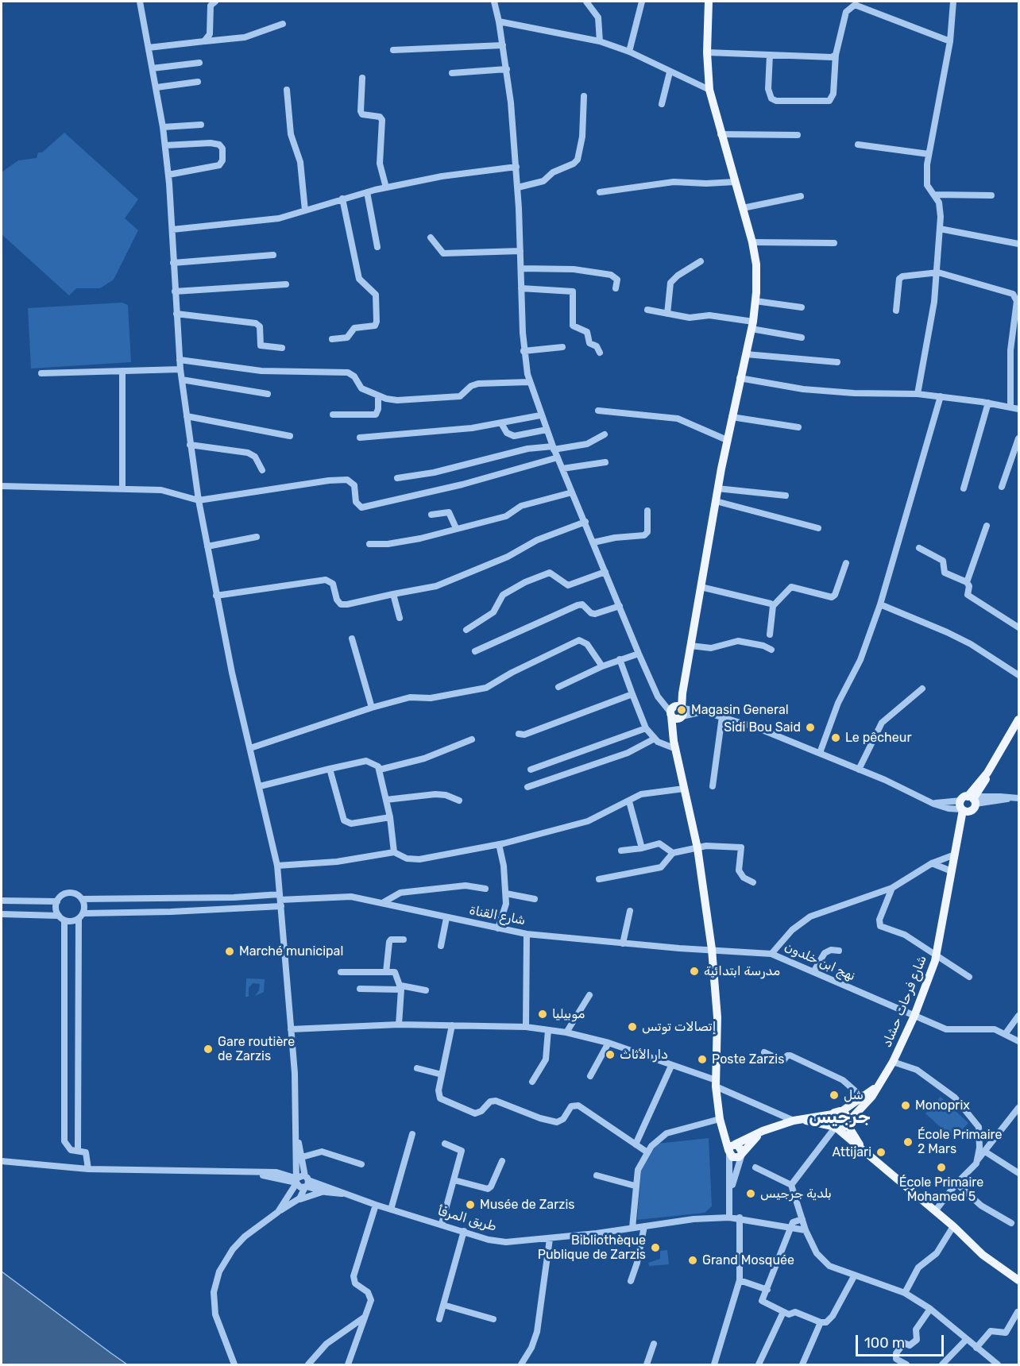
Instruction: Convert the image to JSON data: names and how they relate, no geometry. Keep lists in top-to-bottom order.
{
  "streets": {
    "main road": ["شارع فرحات حشاد"],
    "street": ["شارع القناة", "نهج ابن خلدون", "طريق المرفأ"]
  },
  "crossings": [
    ["شارع القناة", "نهج ابن خلدون"],
    ["نهج ابن خلدون", "شارع فرحات حشاد"]
  ],
  "districts": ["جرجيس"],
  "places": [
    "Magasin General",
    "Sidi Bou Said",
    "Le pêcheur",
    "Marché municipal",
    "مدرسة ابتدائية",
    "موبيليا",
    "إتصالات توتس",
    "Gare routière de Zarzis",
    "دار الأثاث",
    "Poste Zarzis",
    "شل",
    "Monoprix",
    "École Primaire 2 Mars",
    "Attijari",
    "École Primaire Mohamed 5",
    "بلدية جرجيس",
    "Musée de Zarzis",
    "Bibliothèque Publique de Zarzis",
    "Grand Mosquée"
  ],
  "scale_bar": "100 m"
}
